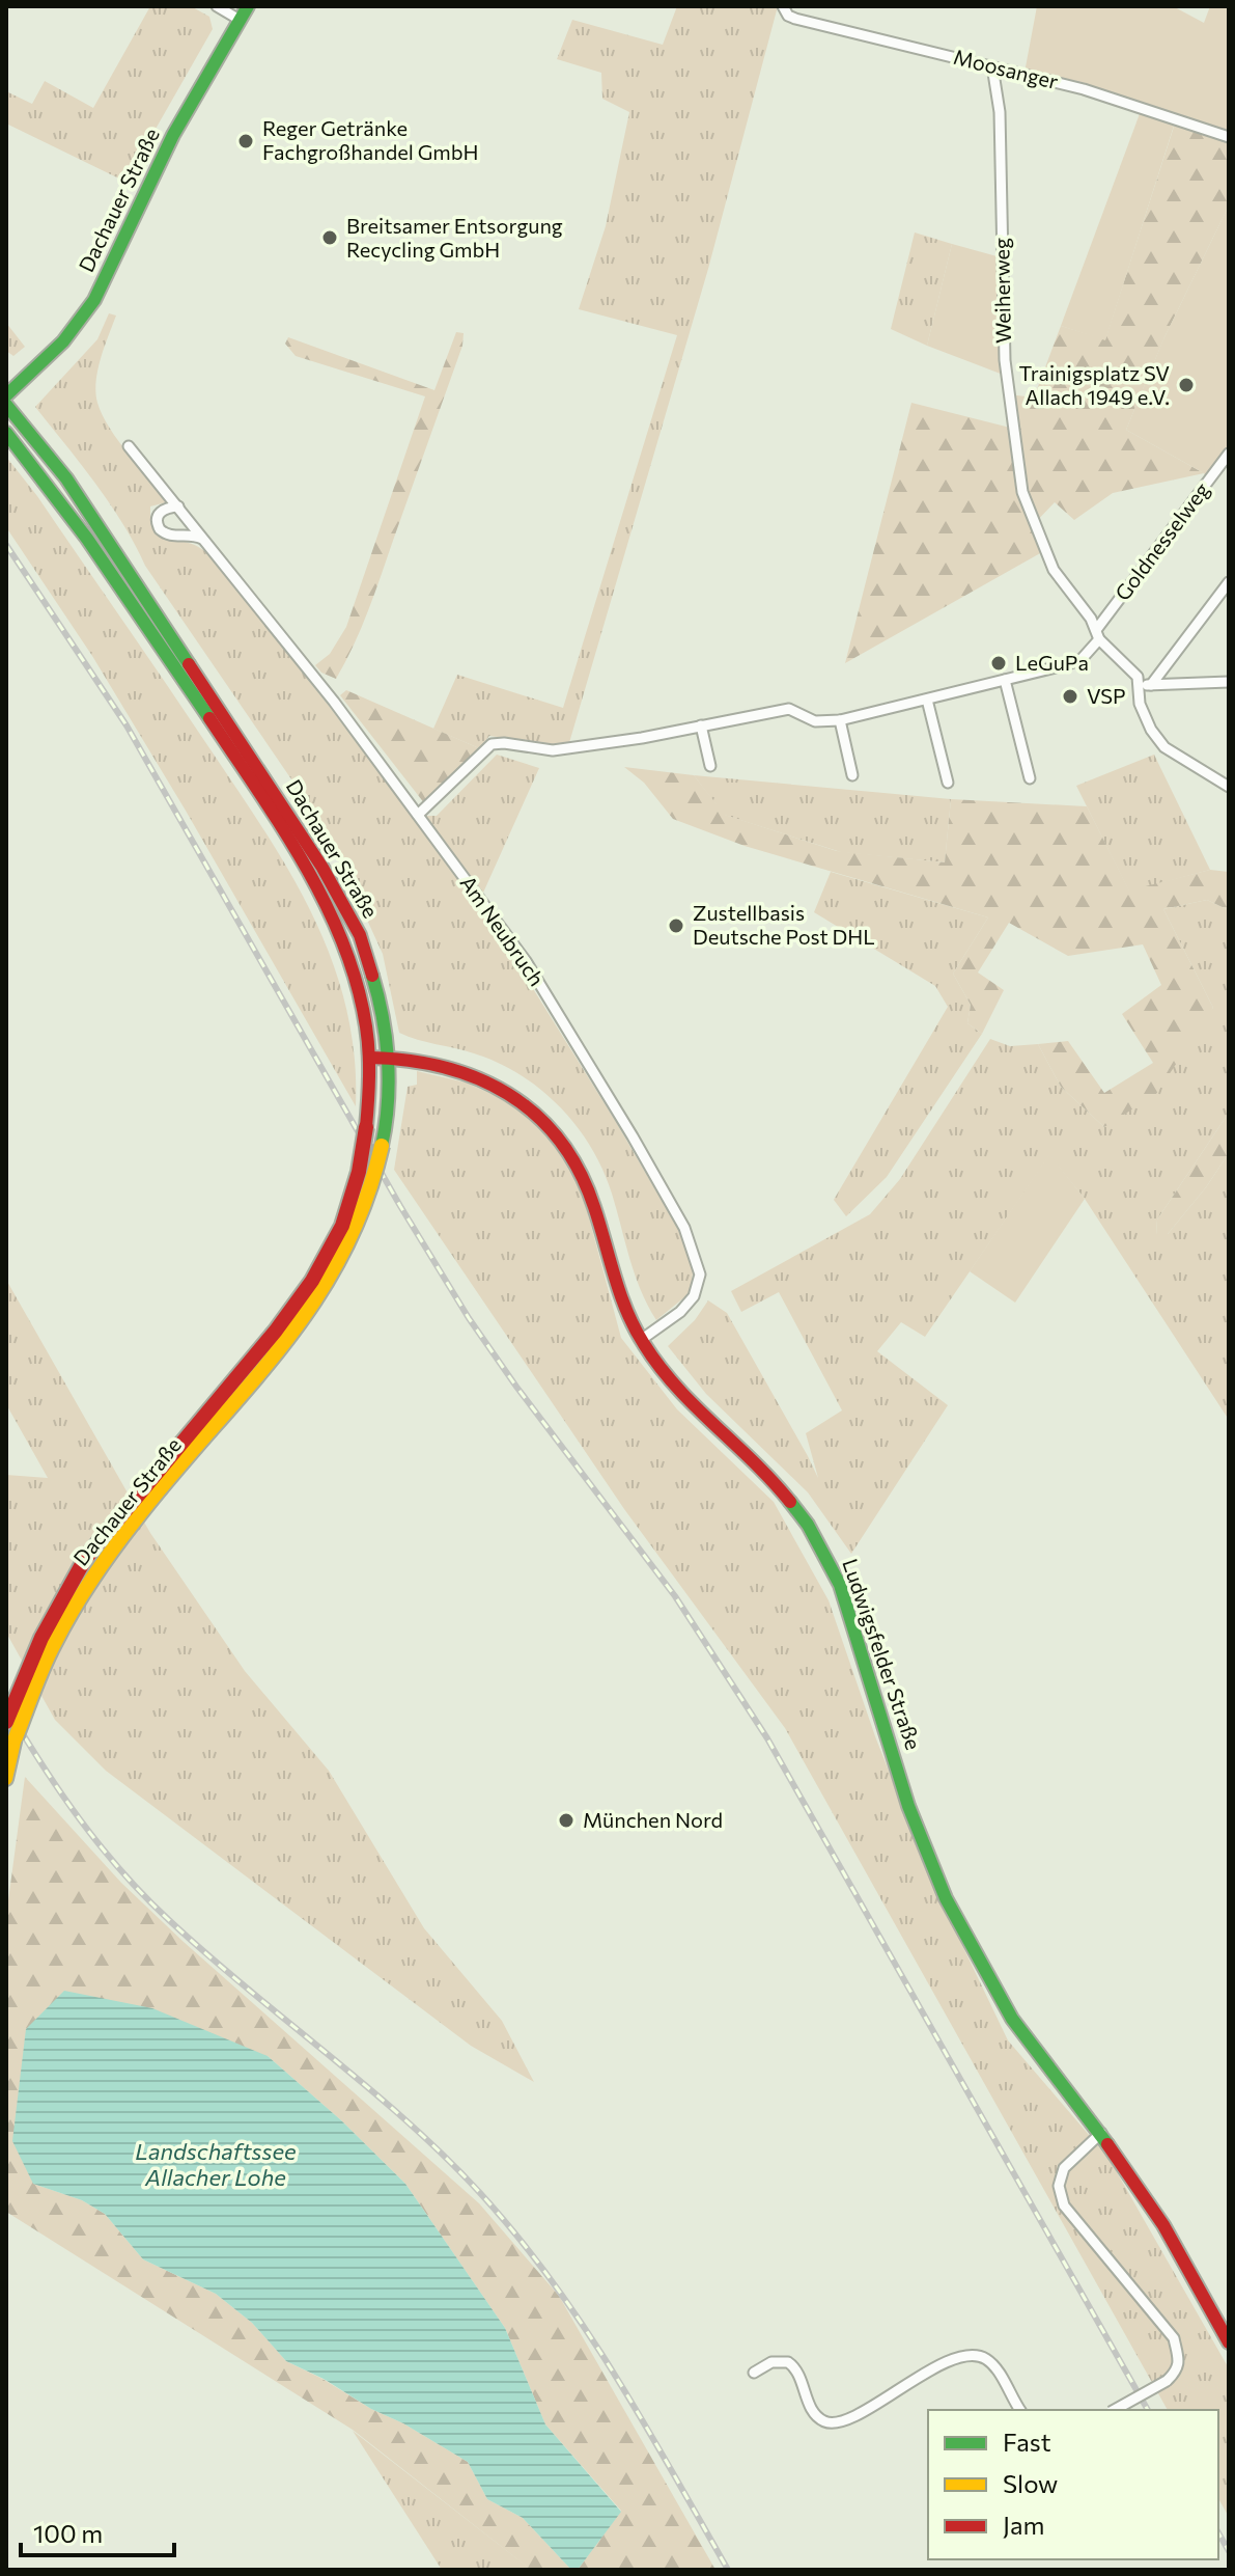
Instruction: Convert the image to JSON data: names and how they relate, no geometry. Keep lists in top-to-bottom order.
{
  "streets": {
    "main road": ["Dachauer Straße", "Ludwigsfelder Straße"],
    "street": [
      "Moosanger",
      "Weiherweg",
      "Goldnesselweg",
      "Am Neubruch"
    ]
  },
  "crossings": [
    ["Moosanger", "Weiherweg"],
    ["Dachauer Straße", "Ludwigsfelder Straße"],
    ["Weiherweg", "Goldnesselweg"],
    ["Am Neubruch", "Ludwigsfelder Straße"]
  ],
  "water": ["Landschaftssee Allacher Lohe"],
  "places": [
    "Reger Getränke Fachgroßhandel GmbH",
    "Breitsamer Entsorgung Recycling GmbH",
    "Trainigsplatz SV Allach 1949 e.V.",
    "LeGuPa",
    "VSP",
    "Zustellbasis Deutsche Post DHL",
    "München Nord"
  ],
  "legend": ["Fast", "Slow", "Jam"],
  "scale_bar": "100 m"
}
